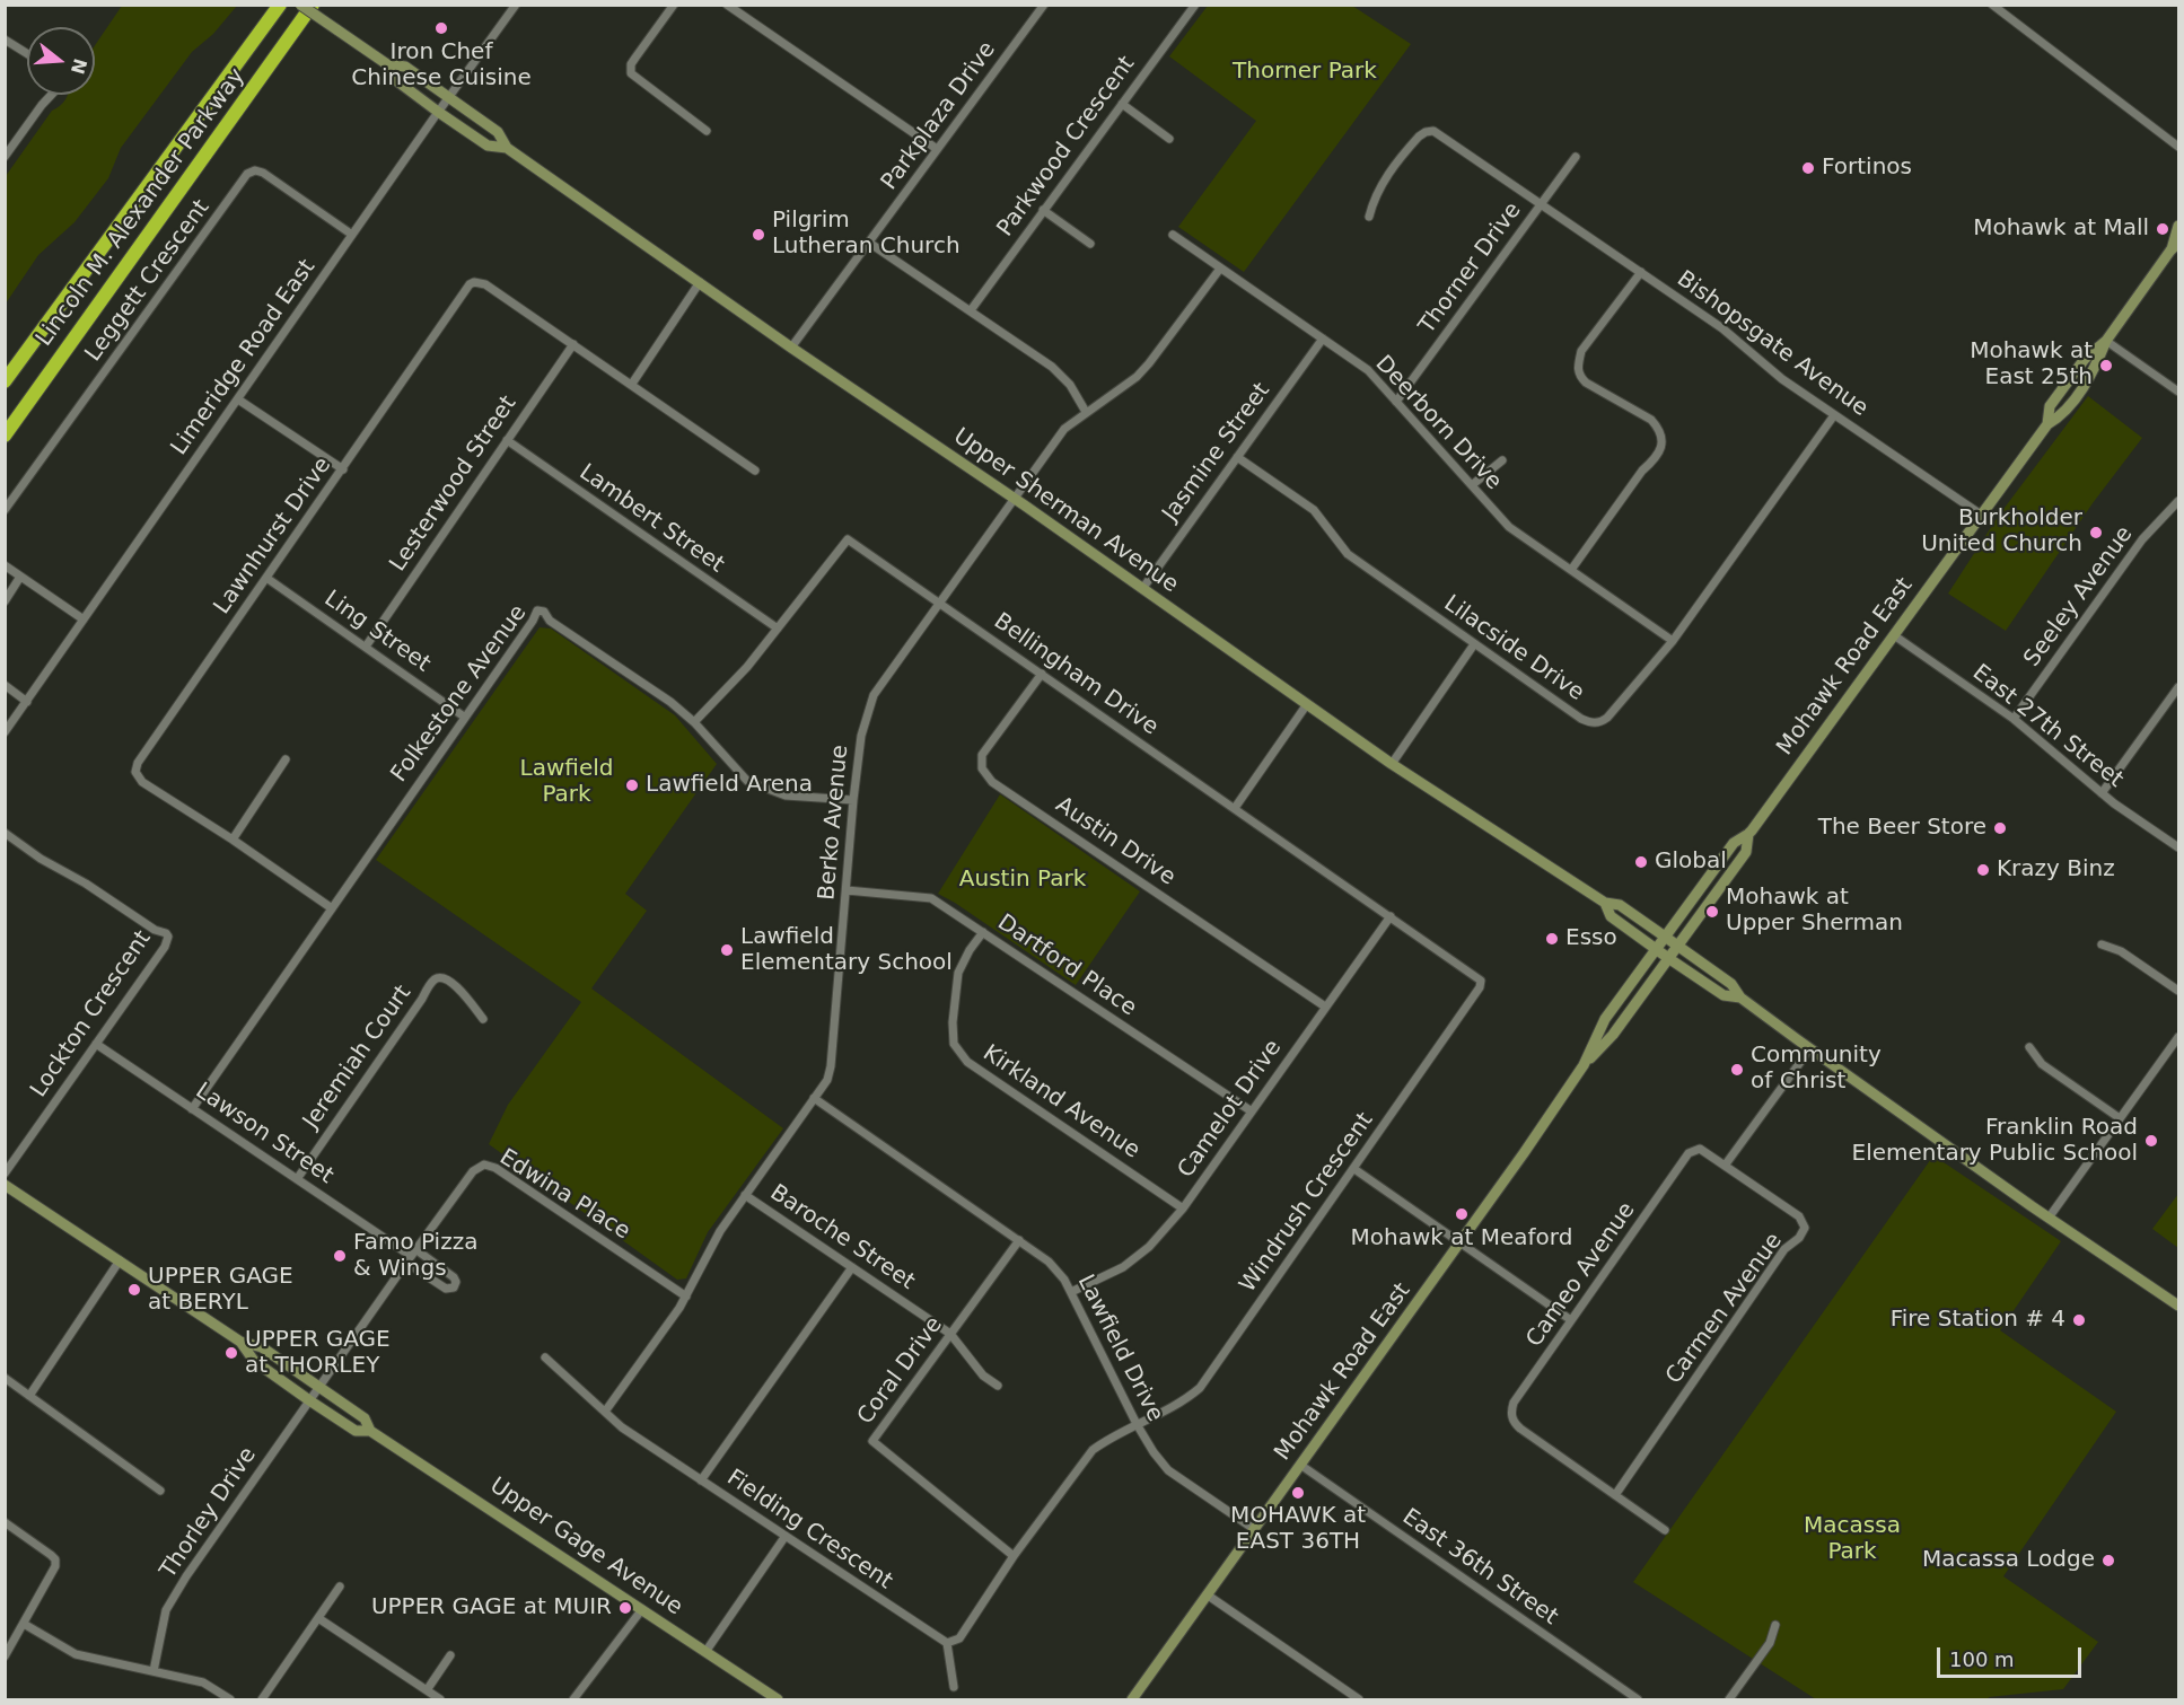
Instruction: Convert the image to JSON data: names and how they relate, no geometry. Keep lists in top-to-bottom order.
{
  "streets": {
    "highway": ["Lincoln M. Alexander Parkway"],
    "main road": ["Upper Sherman Avenue", "Mohawk Road East", "Upper Gage Avenue"],
    "street": [
      "Parkplaza Drive",
      "Parkwood Crescent",
      "Thorner Drive",
      "Leggett Crescent",
      "Bishopsgate Avenue",
      "Limeridge Road East",
      "Deerborn Drive",
      "Jasmine Street",
      "Lesterwood Street",
      "Lambert Street",
      "Lawnhurst Drive",
      "Seeley Avenue",
      "Ling Street",
      "Lilacside Drive",
      "Bellingham Drive",
      "Folkestone Avenue",
      "East 27th Street",
      "Berko Avenue",
      "Austin Drive",
      "Dartford Place",
      "Lockton Crescent",
      "Jeremiah Court",
      "Kirkland Avenue",
      "Camelot Drive",
      "Lawson Street",
      "Edwina Place",
      "Windrush Crescent",
      "Baroche Street",
      "Cameo Avenue",
      "Carmen Avenue",
      "Lawfield Drive",
      "Coral Drive",
      "Thorley Drive",
      "Fielding Crescent",
      "East 36th Street"
    ]
  },
  "crossings": [
    ["Parkplaza Drive", "Upper Sherman Avenue"],
    ["Thorner Drive", "Bishopsgate Avenue"],
    ["Thorner Drive", "Deerborn Drive"],
    ["Leggett Crescent", "Limeridge Road East"],
    ["Bishopsgate Avenue", "Lilacside Drive"],
    ["Bishopsgate Avenue", "Mohawk Road East"],
    ["Limeridge Road East", "Upper Sherman Avenue"],
    ["Deerborn Drive", "Jasmine Street"],
    ["Deerborn Drive", "Lilacside Drive"],
    ["Deerborn Drive", "Berko Avenue"],
    ["Jasmine Street", "Upper Sherman Avenue"],
    ["Jasmine Street", "Lilacside Drive"],
    ["Lesterwood Street", "Lambert Street"],
    ["Lesterwood Street", "Lawnhurst Drive"],
    ["Lesterwood Street", "Ling Street"],
    ["Upper Sherman Avenue", "Mohawk Road East"],
    ["Upper Sherman Avenue", "Berko Avenue"],
    ["Lambert Street", "Bellingham Drive"],
    ["Lawnhurst Drive", "Ling Street"],
    ["Lawnhurst Drive", "Folkestone Avenue"],
    ["Seeley Avenue", "East 27th Street"],
    ["Ling Street", "Folkestone Avenue"],
    ["Mohawk Road East", "East 27th Street"],
    ["Mohawk Road East", "Lawfield Drive"],
    ["Mohawk Road East", "East 36th Street"],
    ["Bellingham Drive", "Folkestone Avenue"],
    ["Bellingham Drive", "Berko Avenue"],
    ["Bellingham Drive", "Austin Drive"],
    ["Bellingham Drive", "Camelot Drive"],
    ["Bellingham Drive", "Windrush Crescent"],
    ["Folkestone Avenue", "Berko Avenue"],
    ["Folkestone Avenue", "Lawson Street"],
    ["Berko Avenue", "Dartford Place"],
    ["Berko Avenue", "Edwina Place"],
    ["Berko Avenue", "Baroche Street"],
    ["Berko Avenue", "Lawfield Drive"],
    ["Austin Drive", "Camelot Drive"],
    ["Dartford Place", "Kirkland Avenue"],
    ["Dartford Place", "Camelot Drive"],
    ["Lockton Crescent", "Lawson Street"],
    ["Jeremiah Court", "Lawson Street"],
    ["Kirkland Avenue", "Camelot Drive"],
    ["Camelot Drive", "Lawfield Drive"],
    ["Lawson Street", "Edwina Place"],
    ["Edwina Place", "Thorley Drive"],
    ["Edwina Place", "Upper Gage Avenue"],
    ["Windrush Crescent", "Lawfield Drive"],
    ["Baroche Street", "Coral Drive"],
    ["Baroche Street", "Fielding Crescent"],
    ["Cameo Avenue", "Carmen Avenue"],
    ["Lawfield Drive", "Coral Drive"],
    ["Thorley Drive", "Upper Gage Avenue"]
  ],
  "parks": [
    "Thorner Park",
    "Lawfield Park",
    "Austin Park",
    "Macassa Park"
  ],
  "places": [
    "Iron Chef Chinese Cuisine",
    "Fortinos",
    "Mohawk at Mall",
    "Pilgrim Lutheran Church",
    "Mohawk at East 25th",
    "Burkholder United Church",
    "Lawfield Arena",
    "The Beer Store",
    "Global",
    "Krazy Binz",
    "Mohawk at Upper Sherman",
    "Esso",
    "Lawfield Elementary School",
    "Community of Christ",
    "Franklin Road Elementary Public School",
    "Mohawk at Meaford",
    "Famo Pizza & Wings",
    "UPPER GAGE at BERYL",
    "Fire Station # 4",
    "UPPER GAGE at THORLEY",
    "MOHAWK at EAST 36TH",
    "Macassa Lodge",
    "UPPER GAGE at MUIR"
  ],
  "scale_bar": "100 m",
  "north": "right"
}
